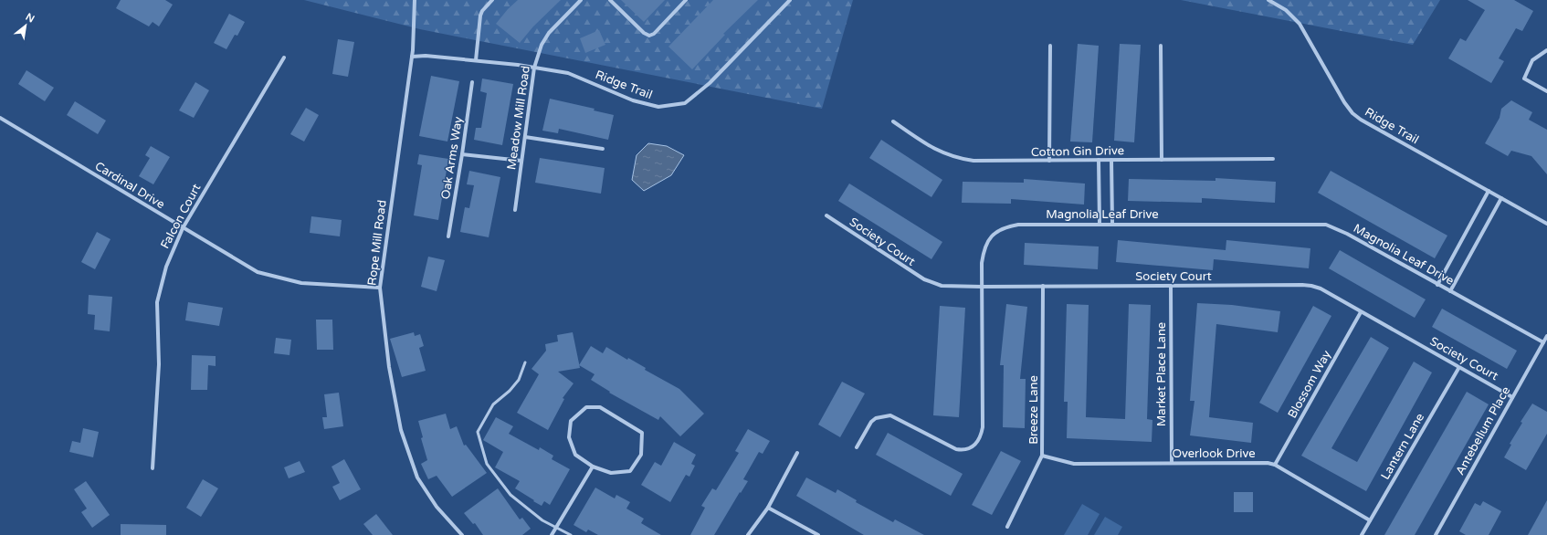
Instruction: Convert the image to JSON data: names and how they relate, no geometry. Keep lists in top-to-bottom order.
{
  "streets": {
    "street": [
      "Ridge Trail",
      "Meadow Mill Road",
      "Cotton Gin Drive",
      "Oak Arms Way",
      "Cardinal Drive",
      "Magnolia Leaf Drive",
      "Falcon Court",
      "Society Court",
      "Rope Mill Road",
      "Market Place Lane",
      "Blossom Way",
      "Breeze Lane",
      "Antebellum Place",
      "Lantern Lane",
      "Overlook Drive"
    ]
  },
  "crossings": [
    ["Ridge Trail", "Meadow Mill Road"],
    ["Ridge Trail", "Rope Mill Road"],
    ["Cardinal Drive", "Falcon Court"],
    ["Cardinal Drive", "Rope Mill Road"],
    ["Magnolia Leaf Drive", "Society Court"],
    ["Magnolia Leaf Drive", "Antebellum Place"],
    ["Society Court", "Market Place Lane"],
    ["Society Court", "Blossom Way"],
    ["Society Court", "Breeze Lane"],
    ["Society Court", "Antebellum Place"],
    ["Society Court", "Lantern Lane"],
    ["Market Place Lane", "Overlook Drive"],
    ["Blossom Way", "Overlook Drive"],
    ["Breeze Lane", "Overlook Drive"],
    ["Lantern Lane", "Overlook Drive"]
  ],
  "north": "top right"
}
